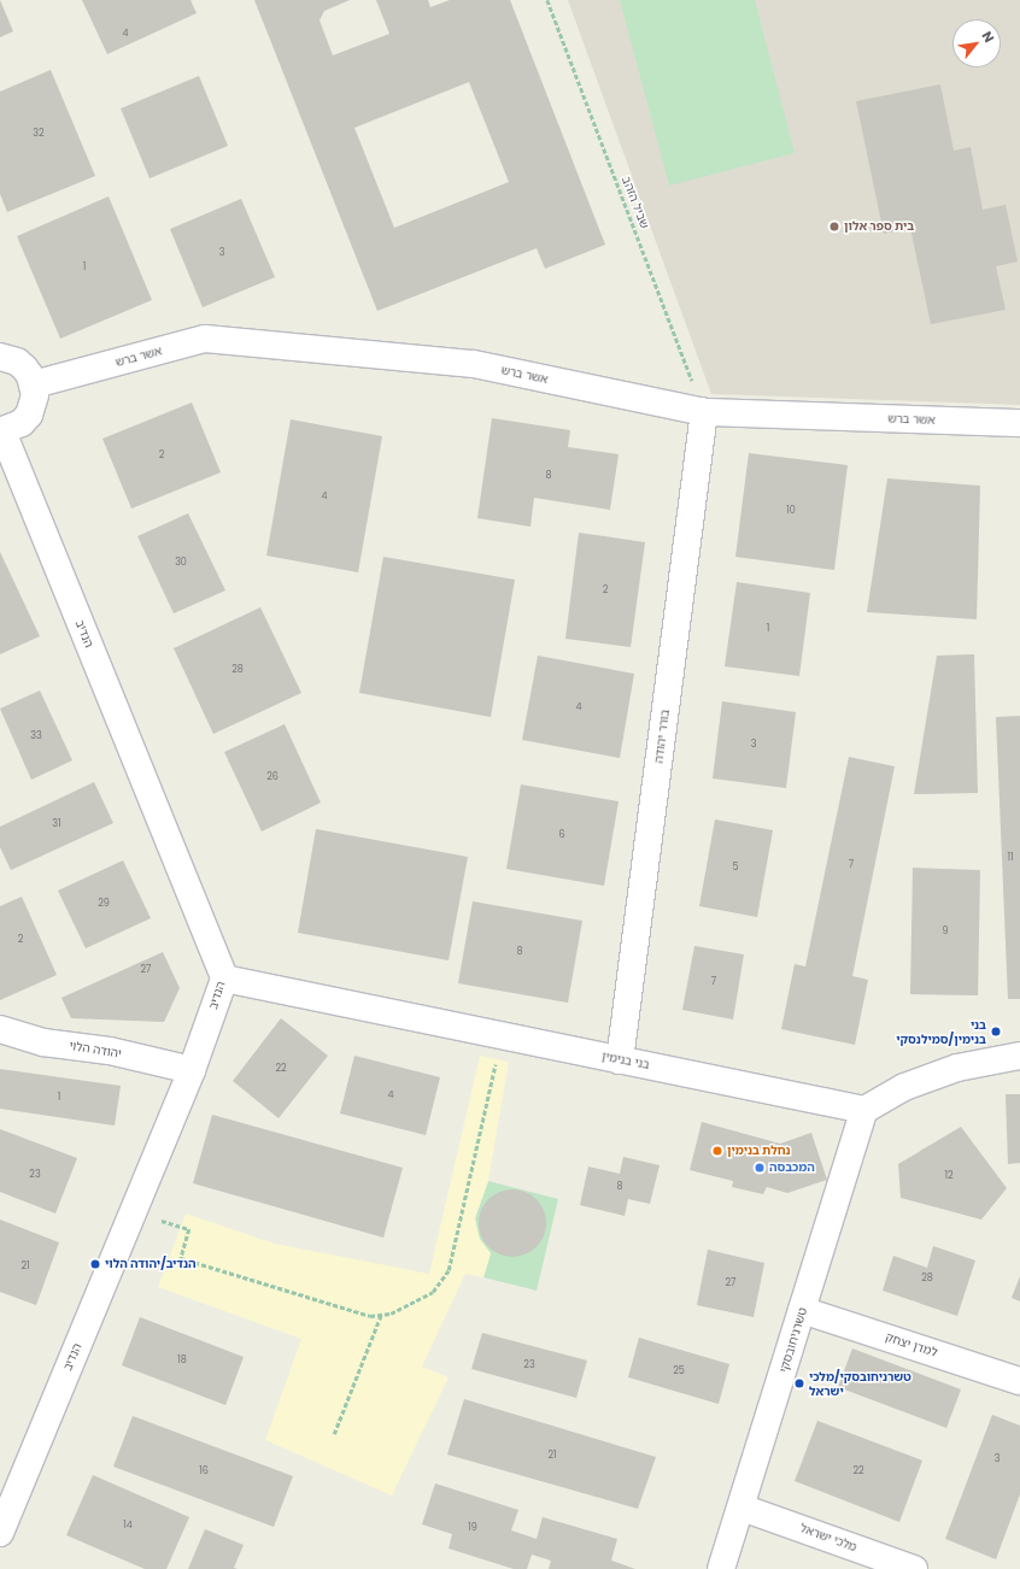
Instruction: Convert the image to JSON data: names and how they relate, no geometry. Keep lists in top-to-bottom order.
{
  "streets": {
    "street": [
      "אשר ברש",
      "הנדיב",
      "בורר יהודה",
      "יהודה הלוי",
      "בני בנימין",
      "טשרניחובסקי",
      "למדן יצחק",
      "מלכי ישראל"
    ],
    "path": ["שביל הזהב"]
  },
  "crossings": [
    ["שביל הזהב", "אשר ברש"],
    ["שביל הזהב", "בורר יהודה"],
    ["אשר ברש", "בורר יהודה"],
    ["הנדיב", "יהודה הלוי"],
    ["הנדיב", "בני בנימין"],
    ["בורר יהודה", "בני בנימין"],
    ["בני בנימין", "טשרניחובסקי"],
    ["טשרניחובסקי", "למדן יצחק"],
    ["טשרניחובסקי", "מלכי ישראל"]
  ],
  "places": [
    "בית ספר אלון",
    "בני בנימין/סמילנסקי",
    "נחלת בנימין",
    "המכבסה",
    "הנדיב/יהודה הלוי",
    "טשרניחובסקי/מלכי ישראל"
  ],
  "house_numbers": [
    "4",
    "32",
    "3",
    "1",
    "2",
    "8",
    "4",
    "10",
    "30",
    "2",
    "1",
    "28",
    "4",
    "33",
    "3",
    "26",
    "31",
    "6",
    "11",
    "7",
    "5",
    "29",
    "9",
    "2",
    "8",
    "27",
    "7",
    "22",
    "4",
    "1",
    "23",
    "12",
    "8",
    "21",
    "28",
    "27",
    "18",
    "23",
    "25",
    "21",
    "3",
    "16",
    "22",
    "14",
    "19"
  ],
  "north": "top right"
}
